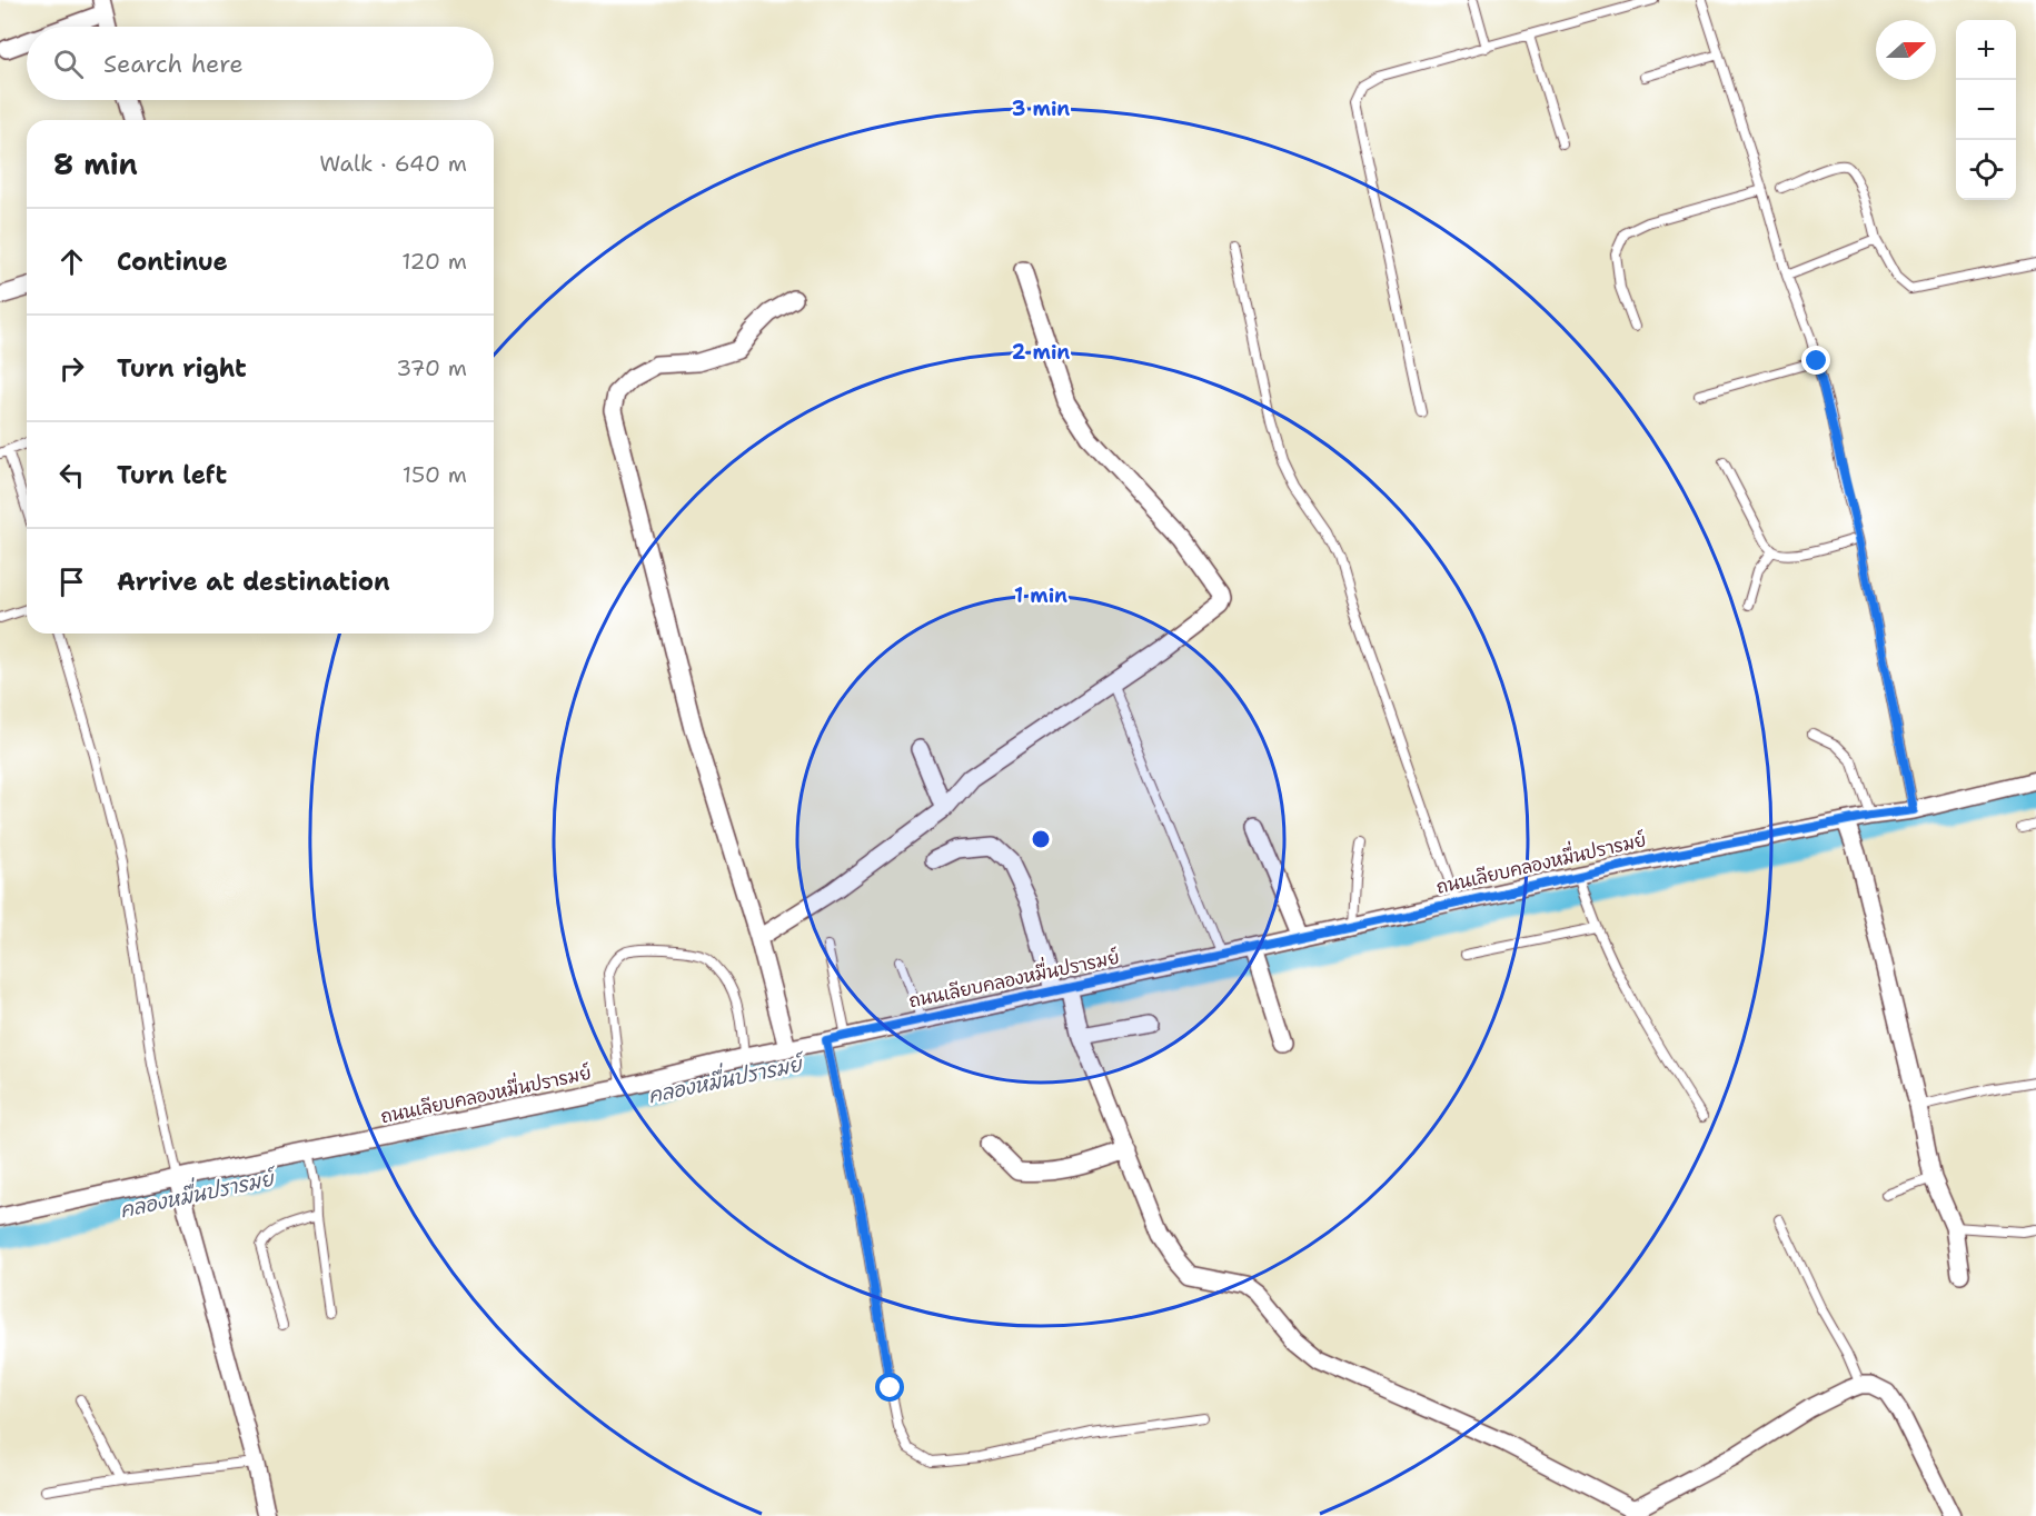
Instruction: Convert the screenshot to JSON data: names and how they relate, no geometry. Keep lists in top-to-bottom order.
{
  "streets": {
    "street": ["ถนนเลียบคลองหมื่นปรารมย์"]
  },
  "water": ["คลองหมื่นปรารมย์"],
  "north": "right",
  "page": {
    "map_buttons": ["+", "−"],
    "search": "Search here",
    "heading": ["8 min", "Walk · 640 m"],
    "list": [
      ["Continue", "120 m"],
      ["Turn right", "370 m"],
      ["Turn left", "150 m"],
      "Arrive at destination"
    ]
  },
  "rings": ["3 min", "2 min", "1 min"]
}
